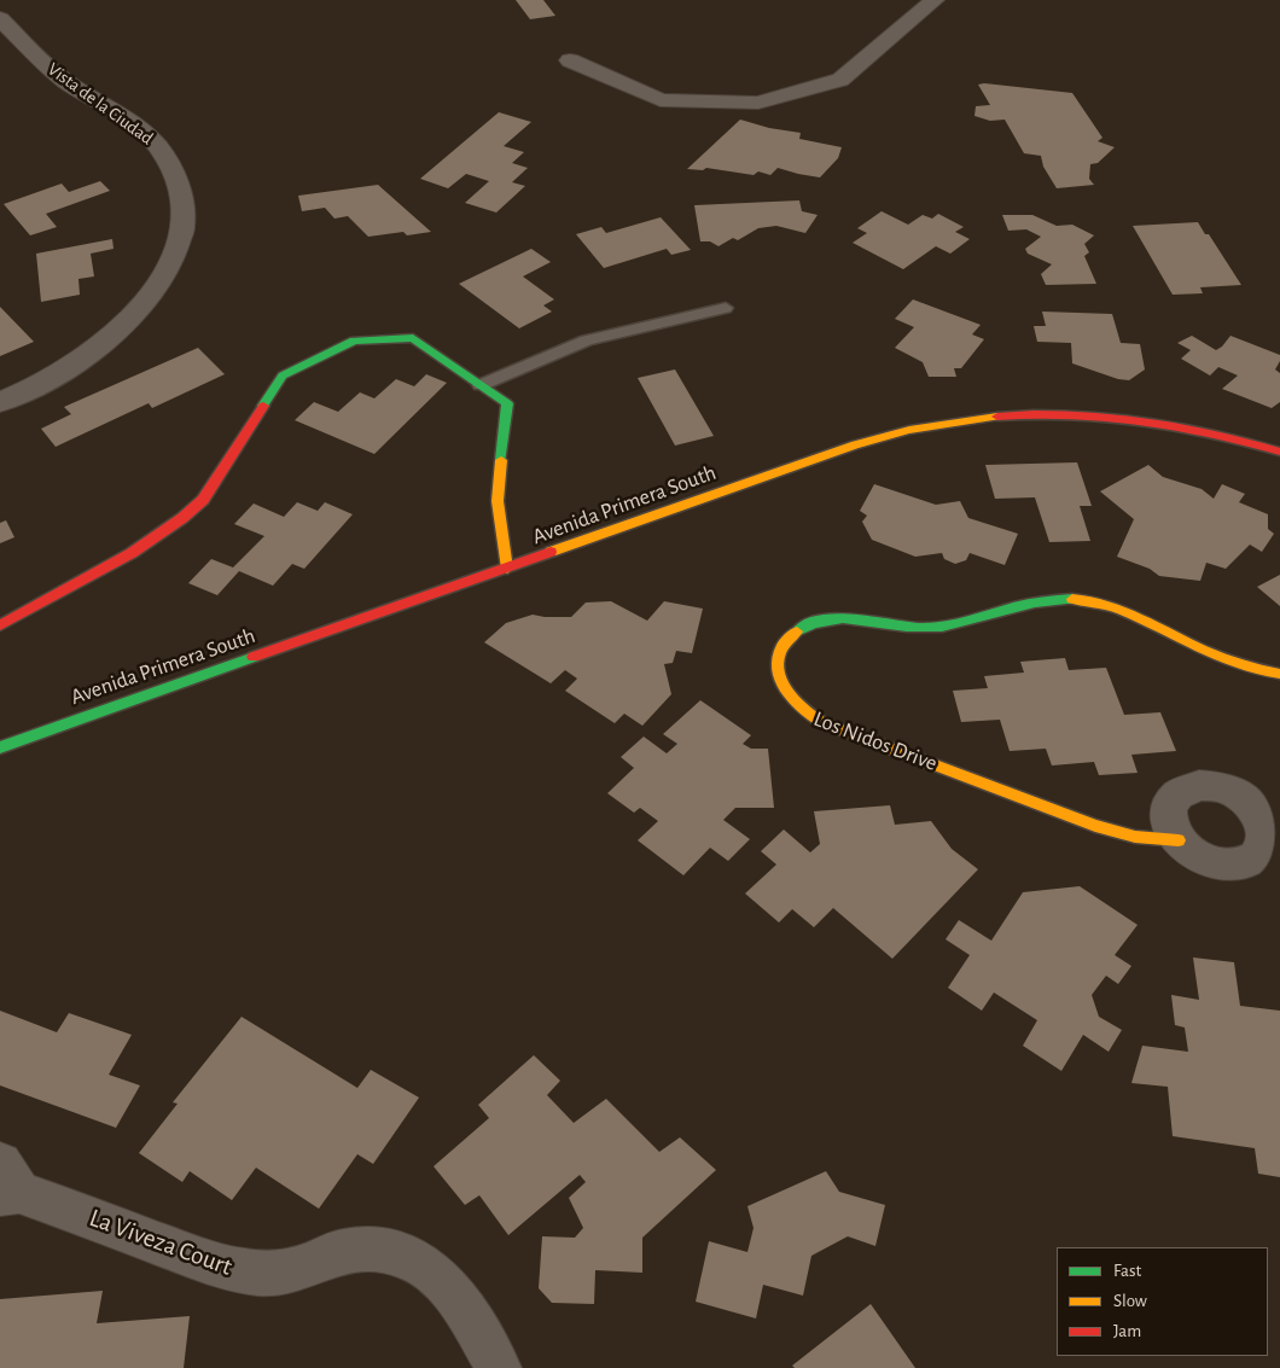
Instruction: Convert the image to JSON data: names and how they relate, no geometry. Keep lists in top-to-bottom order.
{
  "streets": {
    "street": [
      "Vista de la Ciudad",
      "Avenida Primera South",
      "Los Nidos Drive",
      "La Viveza Court"
    ]
  },
  "legend": ["Fast", "Slow", "Jam"]
}
